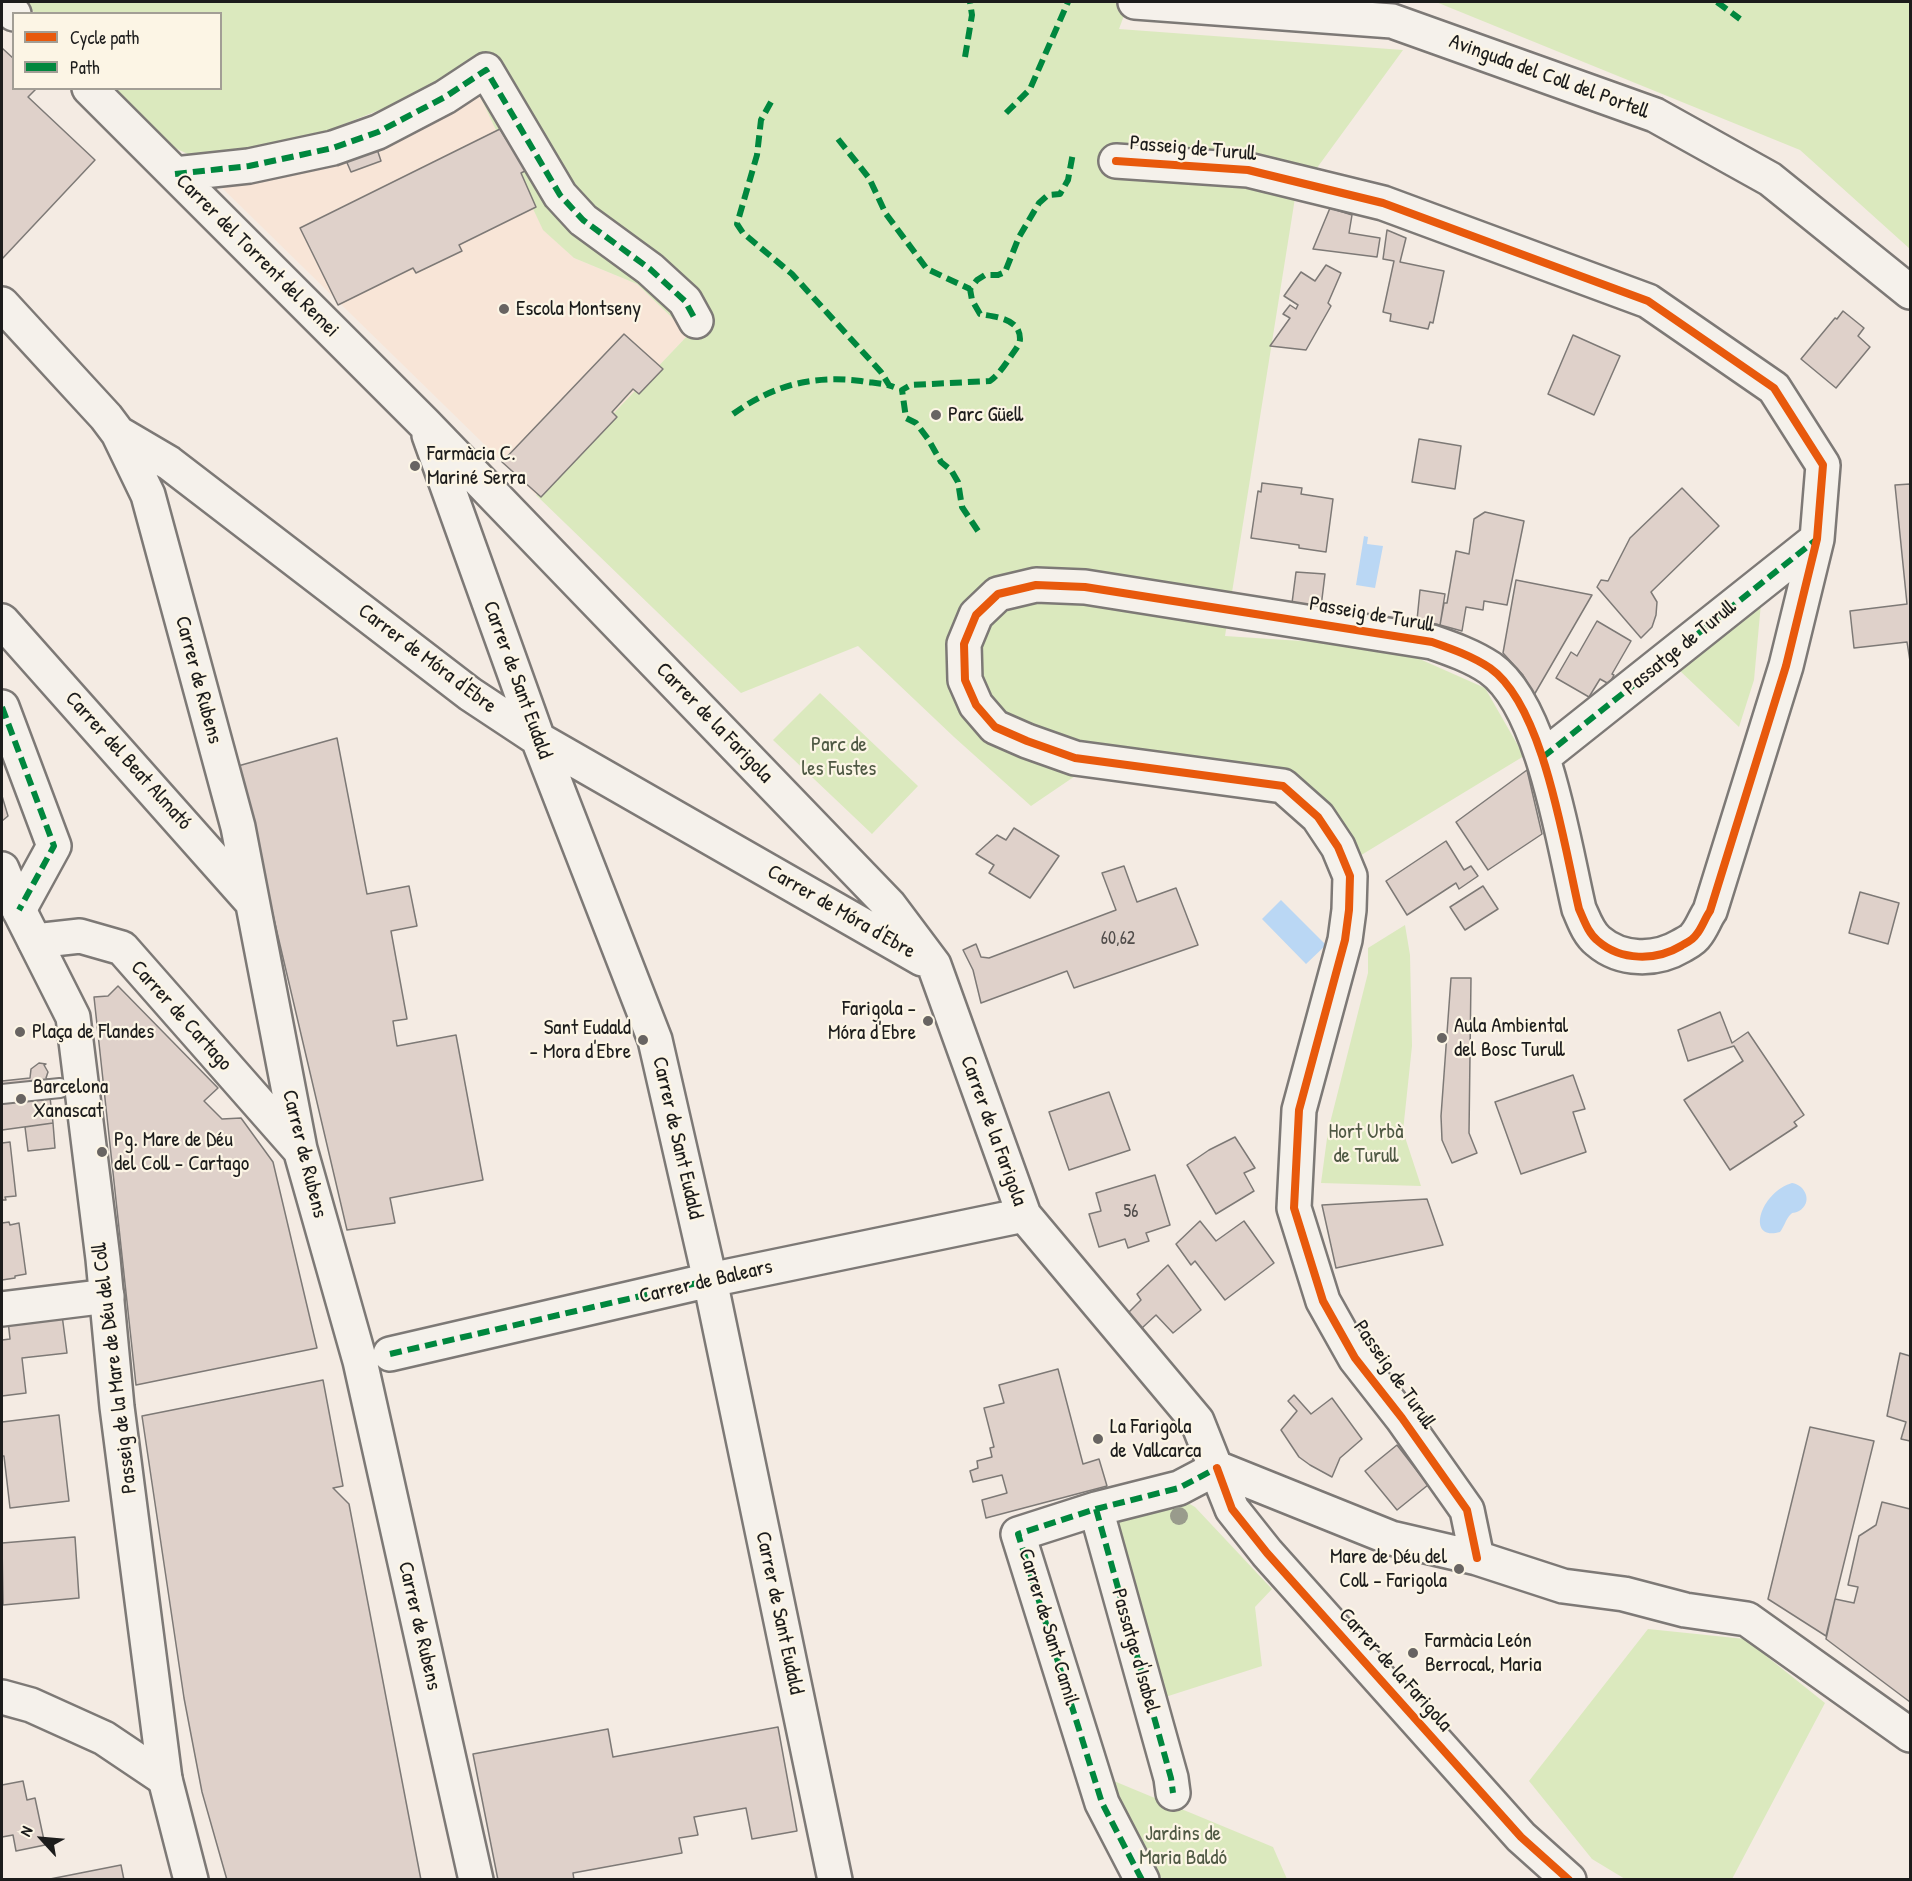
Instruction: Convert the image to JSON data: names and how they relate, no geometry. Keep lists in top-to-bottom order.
{
  "streets": {
    "street": [
      "Avinguda del Coll del Portell",
      "Passeig de Turull",
      "Carrer del Torrent del Remei",
      "Passatge de Turull",
      "Carrer de Móra d'Ebre",
      "Carrer de Rubens",
      "Carrer de Sant Eudald",
      "Carrer de la Farigola",
      "Carrer del Beat Almató",
      "Carrer de Cartago",
      "Carrer de Balears",
      "Passeig de la Mare de Déu del Coll",
      "Carrer de Sant Camil",
      "Passatge d'Isabel"
    ]
  },
  "crossings": [
    ["Passeig de Turull", "Passatge de Turull"],
    ["Carrer del Torrent del Remei", "Carrer de Sant Eudald"],
    ["Carrer del Torrent del Remei", "Carrer de la Farigola"],
    ["Carrer de Móra d'Ebre", "Carrer de Rubens"],
    ["Carrer de Móra d'Ebre", "Carrer de Sant Eudald"],
    ["Carrer de Móra d'Ebre", "Carrer de la Farigola"],
    ["Carrer de Rubens", "Carrer del Beat Almató"],
    ["Carrer de Rubens", "Carrer de Cartago"],
    ["Carrer de Sant Eudald", "Carrer de la Farigola"],
    ["Carrer de Sant Eudald", "Carrer de Balears"],
    ["Carrer de la Farigola", "Carrer de Balears"],
    ["Carrer de la Farigola", "Carrer de Sant Camil"],
    ["Carrer de Cartago", "Passeig de la Mare de Déu del Coll"],
    ["Carrer de Sant Camil", "Passatge d'Isabel"]
  ],
  "parks": ["Parc de les Fustes", "Hort Urbà de Turull", "Jardins de Maria Baldó"],
  "places": [
    "Escola Montseny",
    "Parc Güell",
    "Farmàcia C. Mariné Serra",
    "Farigola - Móra d'Ebre",
    "Plaça de Flandes",
    "Aula Ambiental del Bosc Turull",
    "Sant Eudald - Mora d'Ebre",
    "Barcelona Xanascat",
    "Pg. Mare de Déu del Coll - Cartago",
    "La Farigola de Vallcarca",
    "Mare de Déu del Coll - Farigola",
    "Farmàcia León Berrocal, Maria"
  ],
  "house_numbers": ["60,62", "56"],
  "legend": ["Cycle path", "Path"],
  "north": "top left"
}
